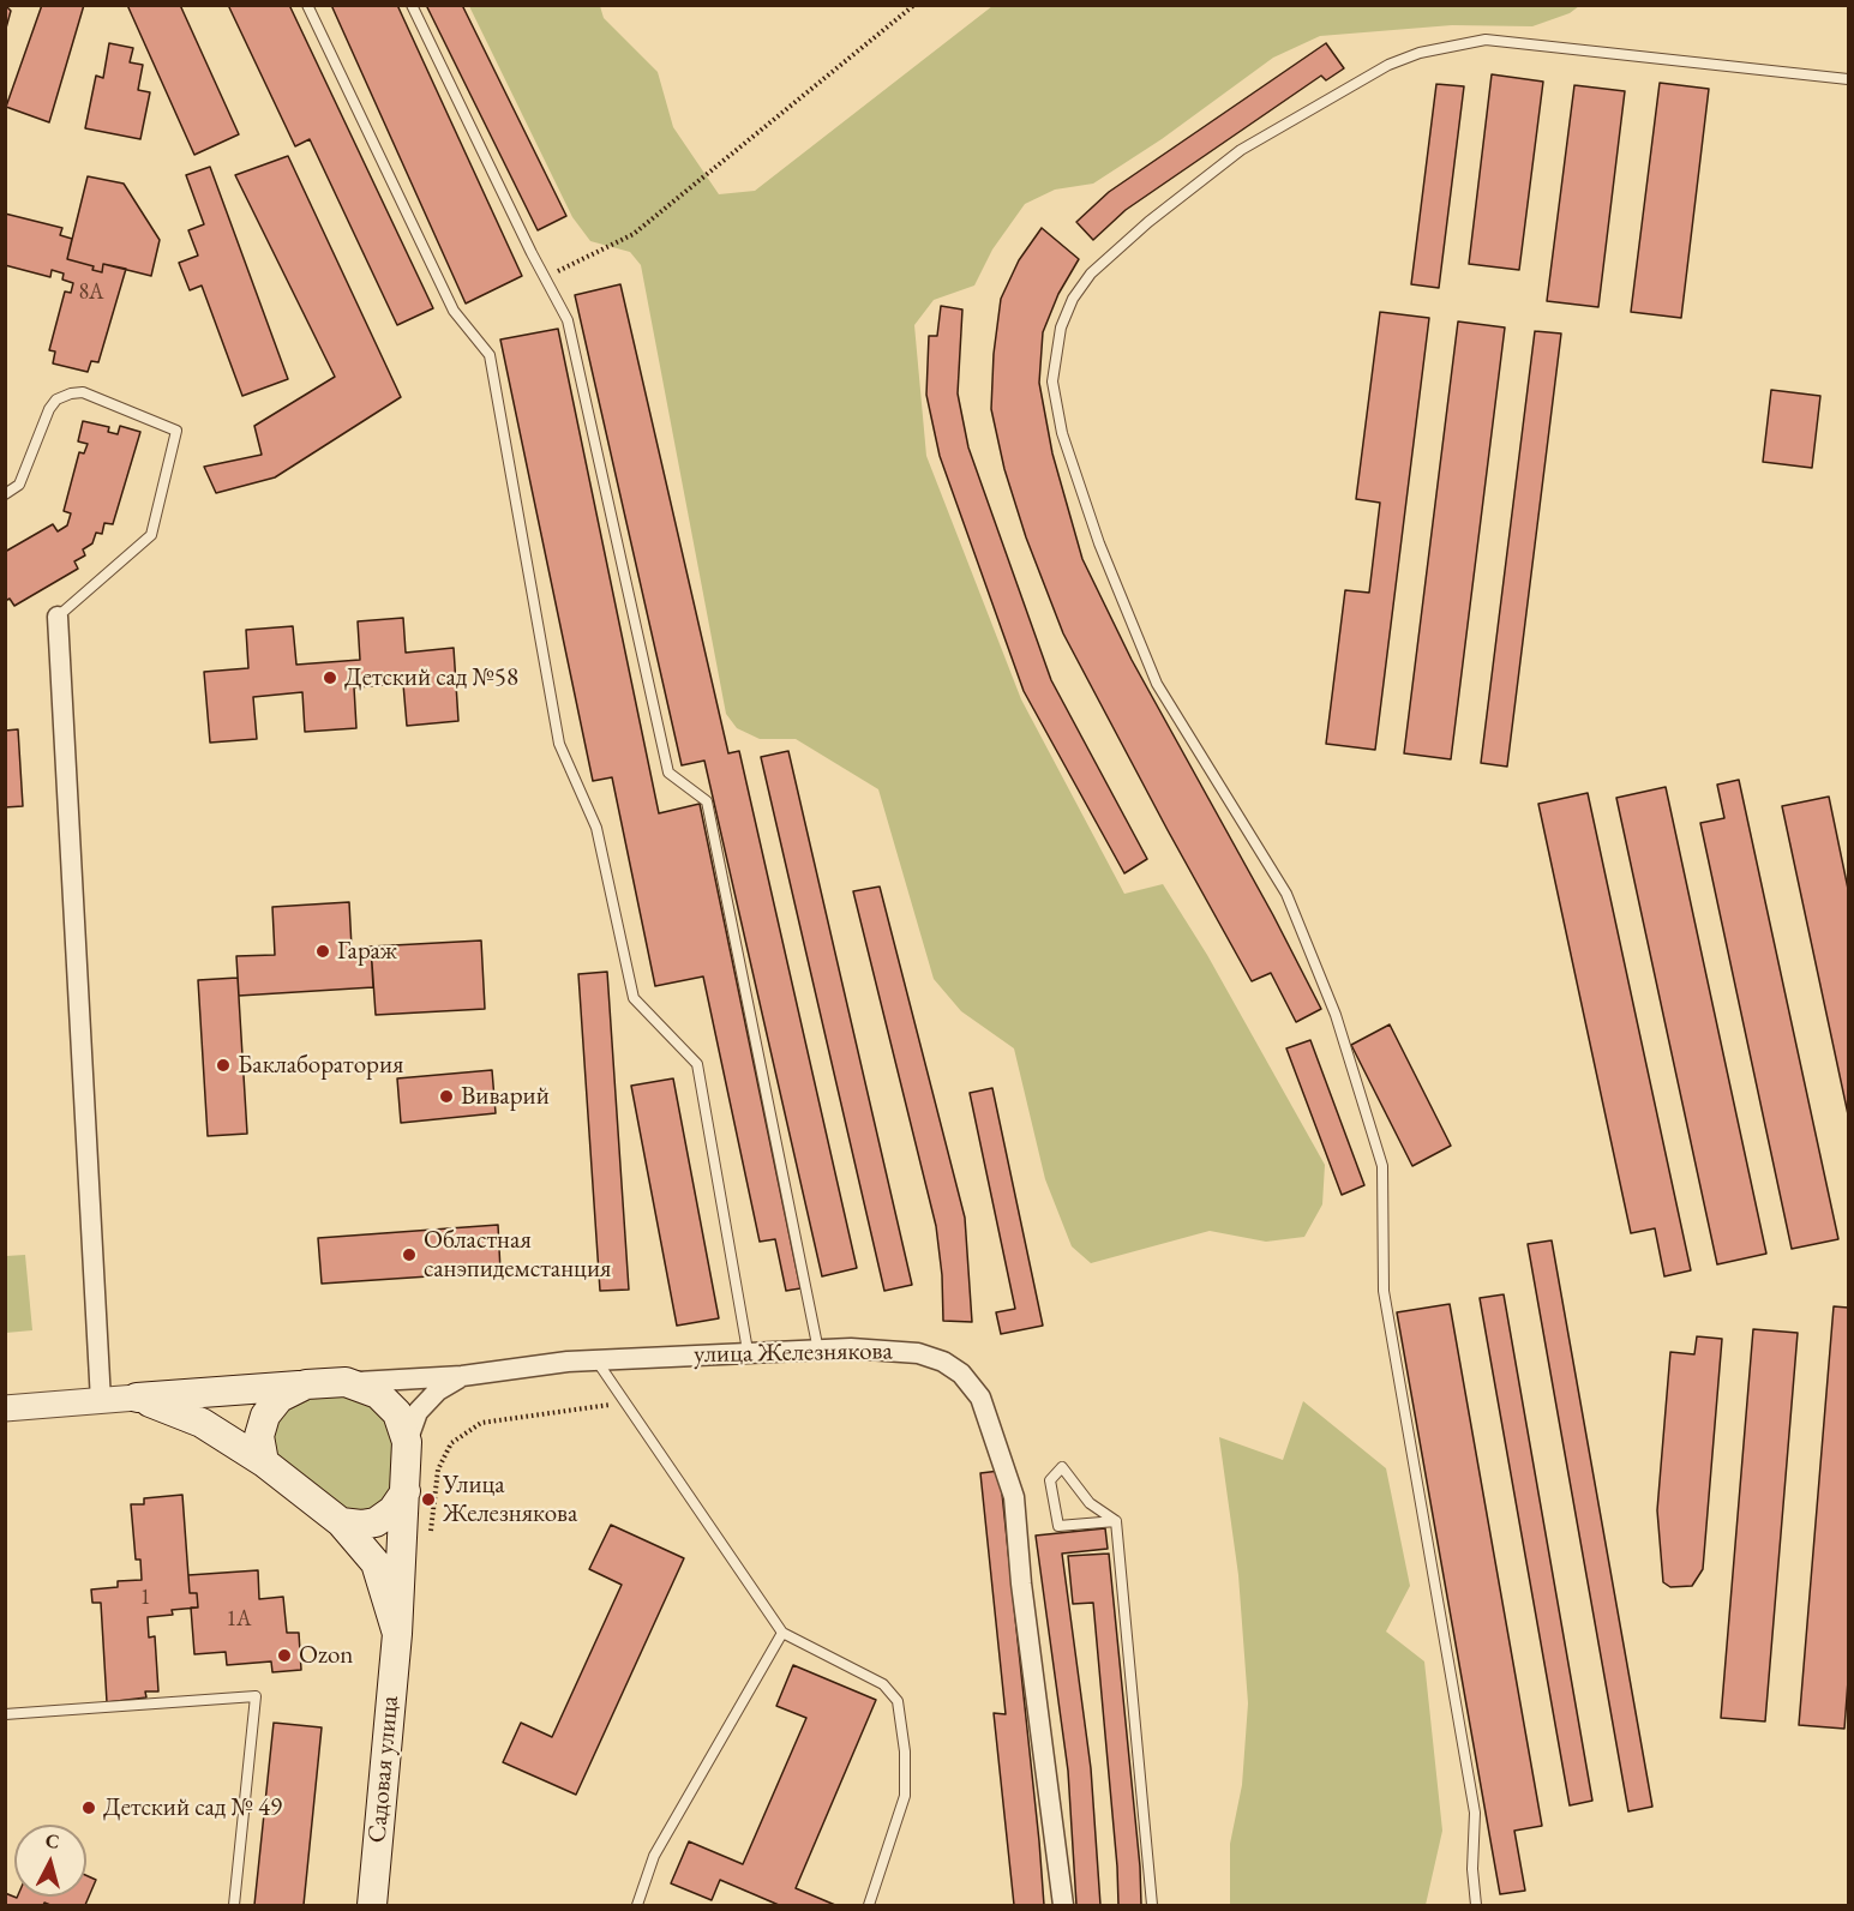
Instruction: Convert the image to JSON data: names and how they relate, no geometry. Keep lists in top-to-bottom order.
{
  "streets": {
    "main road": ["Садовая улица"],
    "street": ["улица Железнякова"]
  },
  "crossings": [
    ["улица Железнякова", "Садовая улица"]
  ],
  "places": [
    "Детский сад №58",
    "Гараж",
    "Баклаборатория",
    "Виварий",
    "Областная санэпидемстанция",
    "Улица Железнякова",
    "Ozon",
    "Детский сад № 49"
  ],
  "house_numbers": ["8А", "1", "1А"],
  "north": "top"
}
